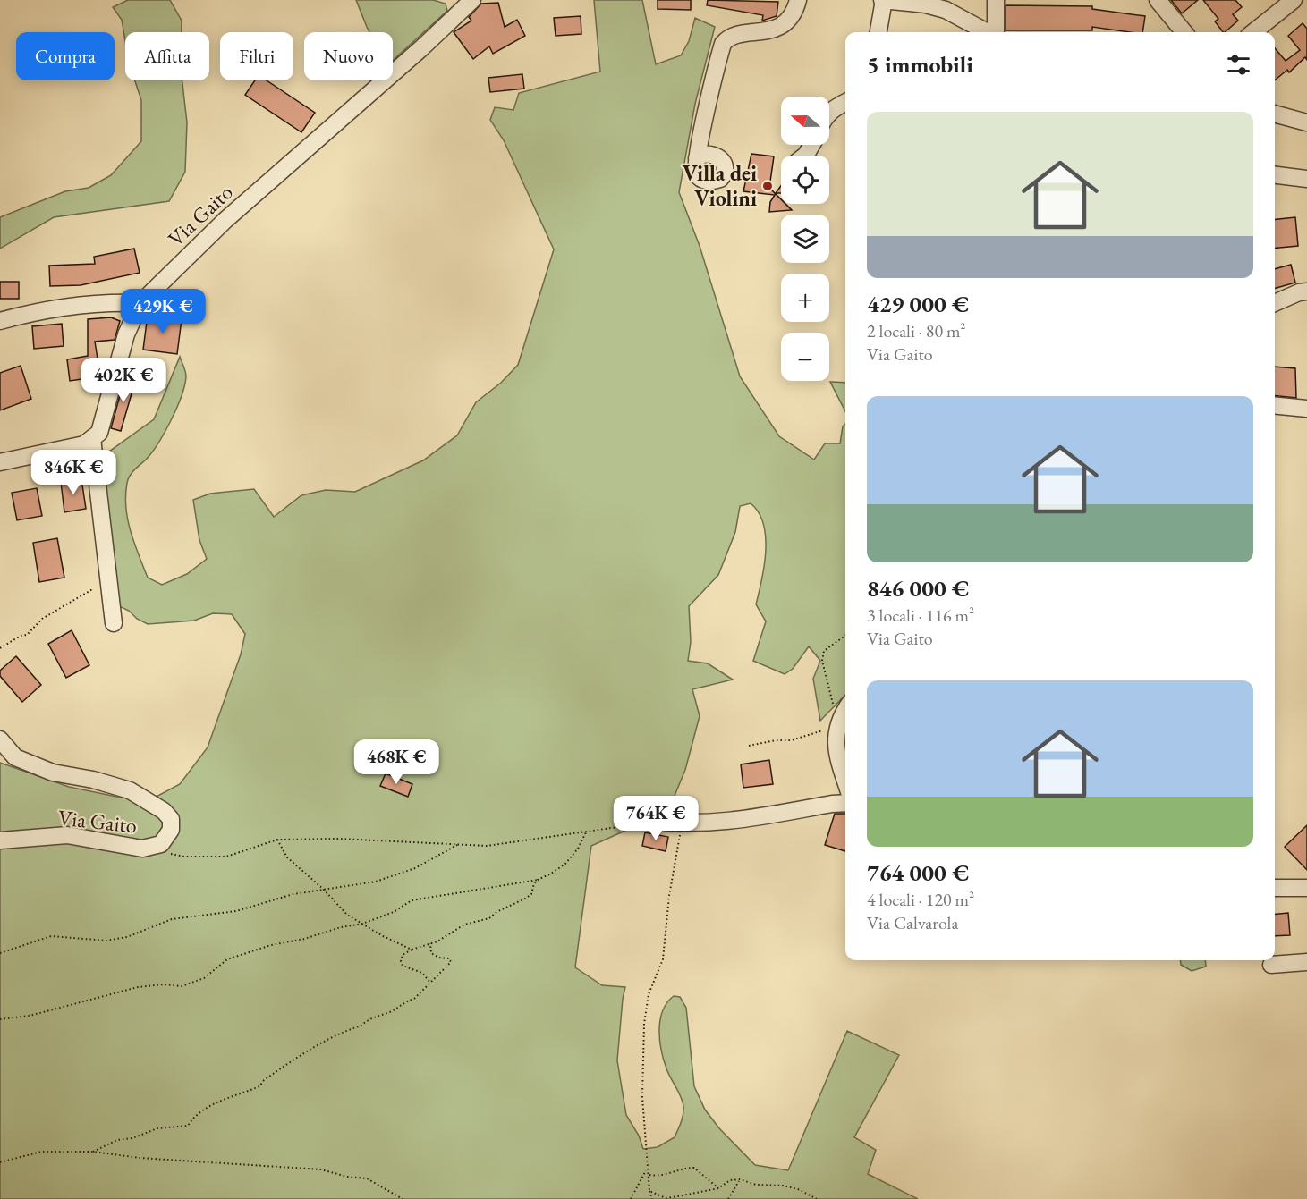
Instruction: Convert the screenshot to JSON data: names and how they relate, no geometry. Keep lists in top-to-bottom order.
{
  "streets": {
    "street": ["Via Gaito"]
  },
  "places": ["Villa dei Violini"],
  "north": "left",
  "page": {
    "chip": [
      "Compra",
      "Affitta",
      "Filtri",
      "Nuovo"
    ],
    "heading": "5 immobili",
    "map_buttons": ["+", "−"],
    "list": [
      {
        "name": "429 000 €",
        "note": "2 locali · 80 m² · Via Gaito"
      },
      {
        "name": "846 000 €",
        "note": "3 locali · 116 m² · Via Gaito"
      },
      {
        "name": "764 000 €",
        "note": "4 locali · 120 m² · Via Calvarola"
      }
    ],
    "price": [
      "429K €",
      "402K €",
      "846K €",
      "468K €",
      "764K €"
    ]
  }
}
